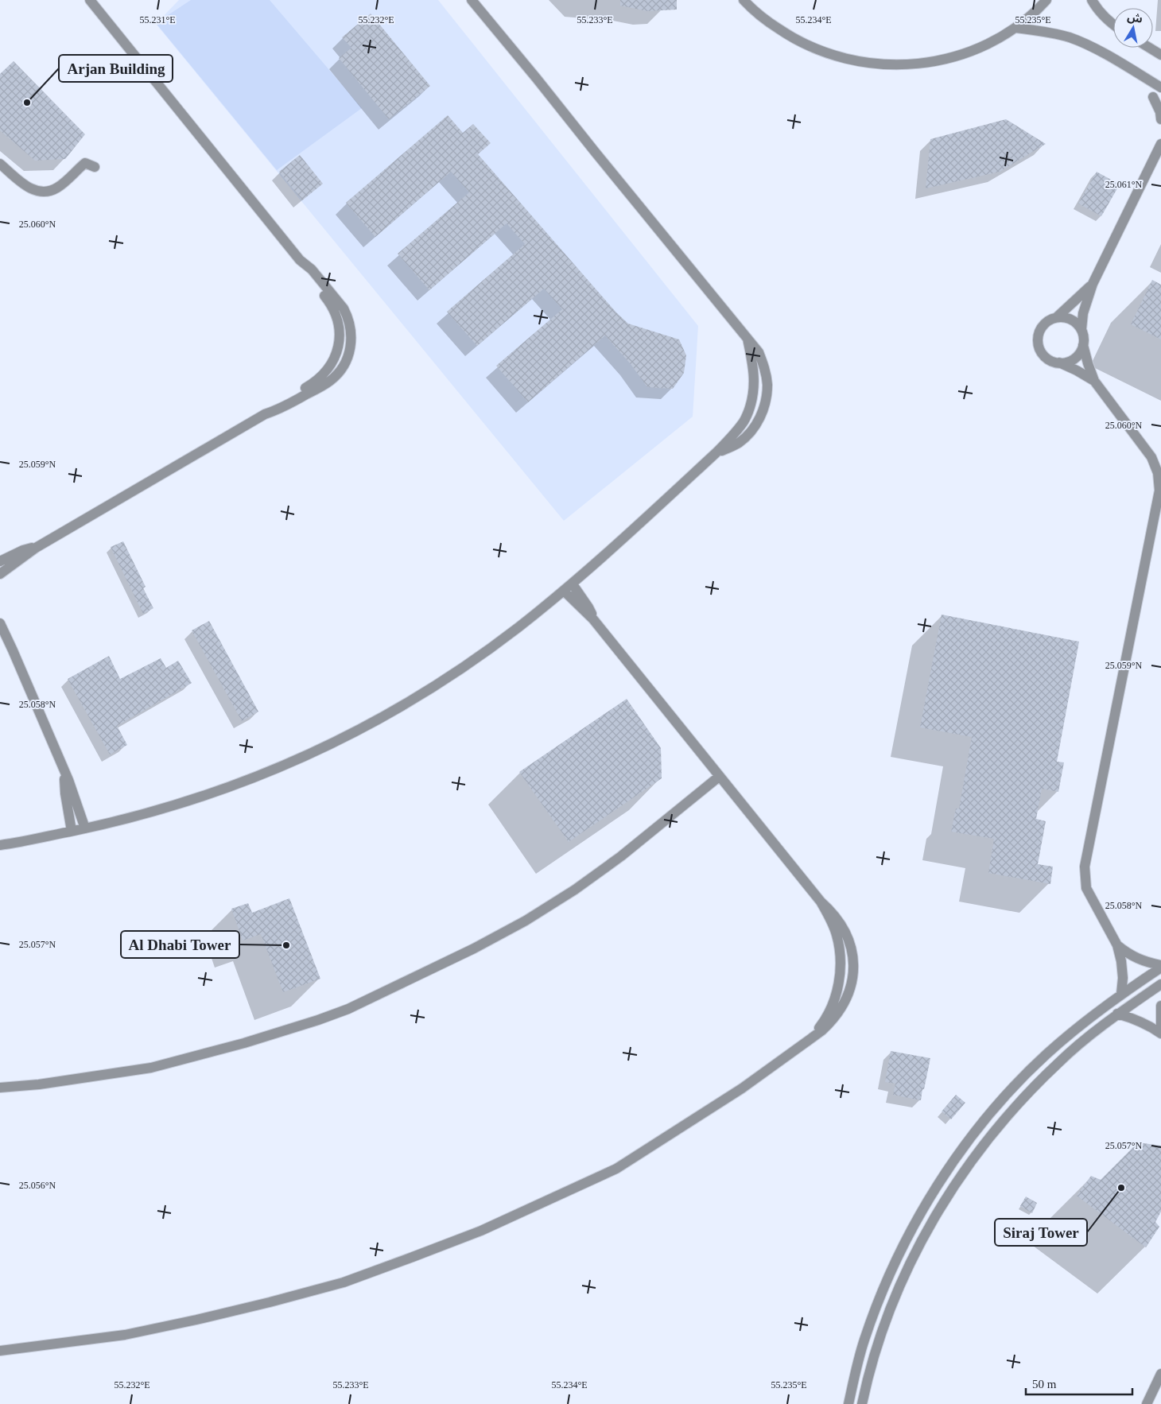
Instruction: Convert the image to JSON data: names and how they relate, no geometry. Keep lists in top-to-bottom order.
{
  "places": ["Arjan Building", "Al Dhabi Tower", "Siraj Tower"],
  "scale_bar": "50 m",
  "north": "top",
  "coordinates": [
    "55.231°E",
    "55.232°E",
    "55.233°E",
    "55.234°E",
    "55.235°E",
    "25.061°N",
    "25.060°N",
    "25.059°N",
    "25.058°N",
    "25.057°N",
    "25.056°N"
  ]
}
